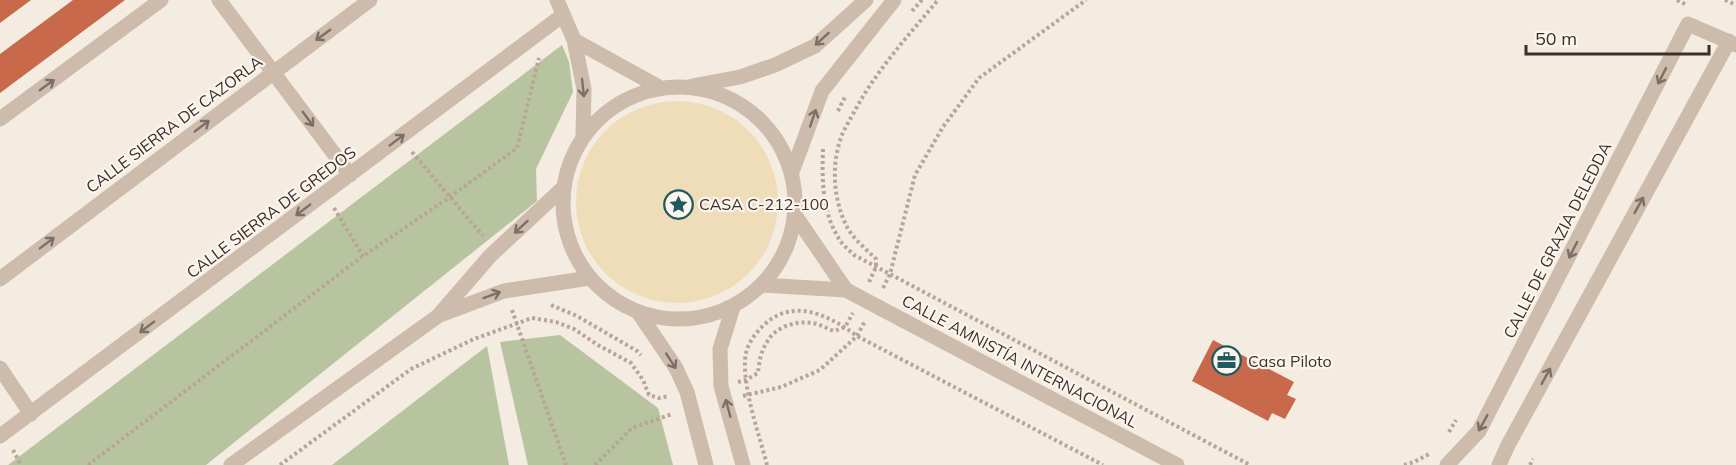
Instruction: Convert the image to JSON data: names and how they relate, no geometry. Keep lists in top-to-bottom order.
{
  "streets": {
    "street": [
      "CALLE SIERRA DE CAZORLA",
      "CALLE SIERRA DE GREDOS",
      "CALLE DE GRAZIA DELEDDA",
      "CALLE AMNISTÍA INTERNACIONAL"
    ]
  },
  "places": {
    "place": ["CASA C-212-100"],
    "office": ["Casa Piloto"]
  },
  "scale_bar": "50 m"
}
